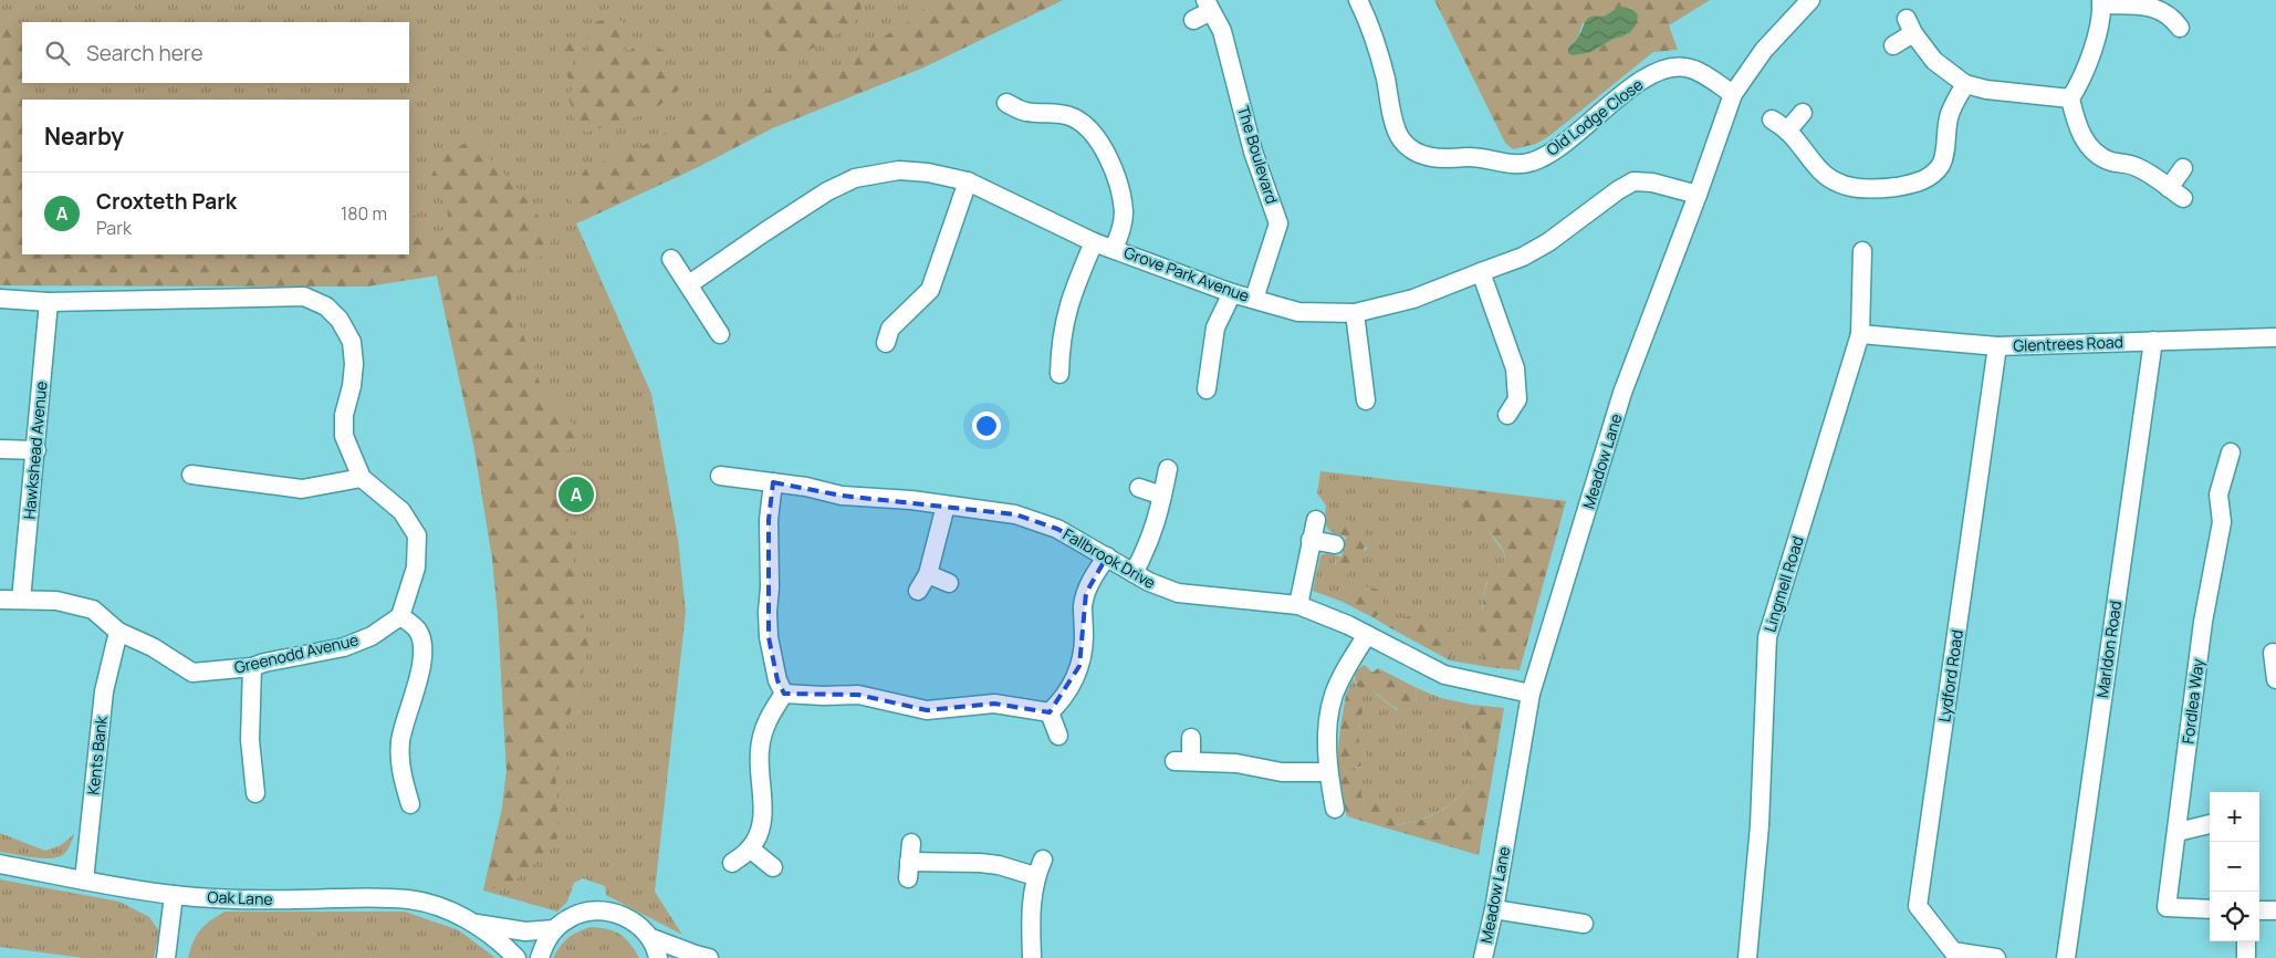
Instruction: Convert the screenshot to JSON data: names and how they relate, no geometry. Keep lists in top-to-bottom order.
{
  "streets": {
    "street": [
      "Old Lodge Close",
      "The Boulevard",
      "Grove Park Avenue",
      "Glentrees Road",
      "Hawkshead Avenue",
      "Meadow Lane",
      "Fallbrook Drive",
      "Lingmell Road",
      "Marldon Road",
      "Greenodd Avenue",
      "Lydford Road",
      "Fordlea Way",
      "Kents Bank",
      "Oak Lane"
    ]
  },
  "crossings": [
    ["Old Lodge Close", "Meadow Lane"],
    ["The Boulevard", "Grove Park Avenue"],
    ["Grove Park Avenue", "Meadow Lane"],
    ["Glentrees Road", "Lingmell Road"],
    ["Glentrees Road", "Marldon Road"],
    ["Glentrees Road", "Lydford Road"],
    ["Hawkshead Avenue", "Greenodd Avenue"],
    ["Meadow Lane", "Fallbrook Drive"],
    ["Greenodd Avenue", "Kents Bank"],
    ["Kents Bank", "Oak Lane"]
  ],
  "page": {
    "search": "Search here",
    "heading": "Nearby",
    "list": [
      {
        "mark": "A",
        "name": "Croxteth Park",
        "note": "Park",
        "value": "180 m"
      }
    ],
    "pins": "A",
    "map_buttons": ["+", "−"]
  }
}
